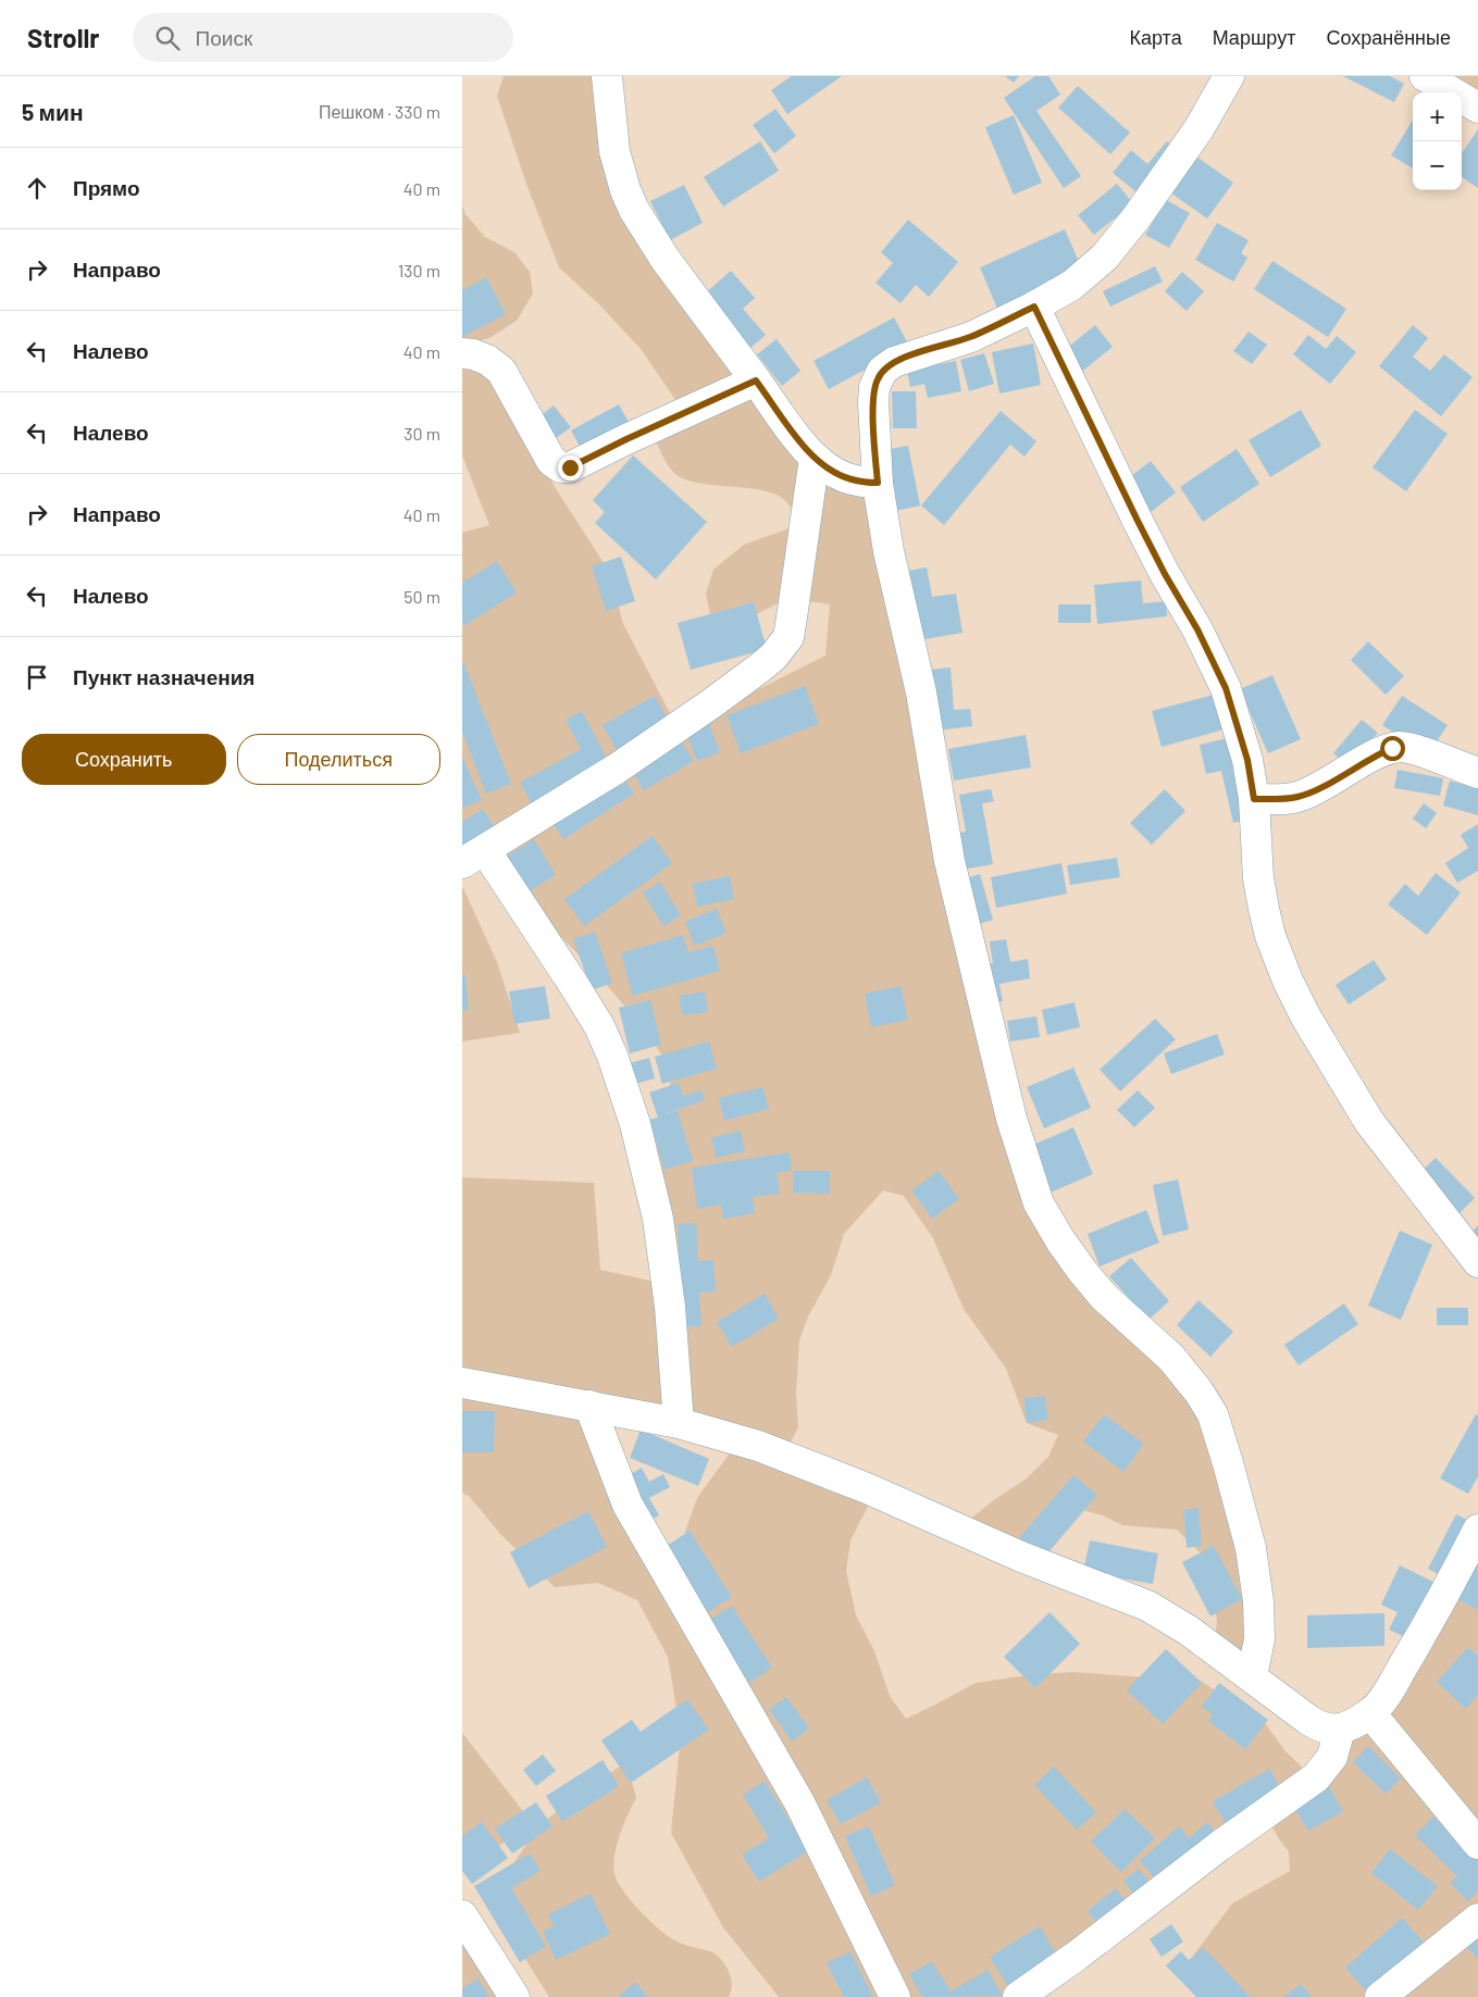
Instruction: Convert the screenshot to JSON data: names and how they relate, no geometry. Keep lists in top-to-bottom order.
{
  "page": {
    "header": "Strollr",
    "search": "Поиск",
    "nav": ["Карта", "Маршрут", "Сохранённые"],
    "heading": ["5 мин", "Пешком · 330 m"],
    "map_buttons": ["+", "−"],
    "list": [
      ["Прямо", "40 m"],
      ["Направо", "130 m"],
      ["Налево", "40 m"],
      ["Налево", "30 m"],
      ["Направо", "40 m"],
      ["Налево", "50 m"],
      "Пункт назначения"
    ],
    "buttons": ["Сохранить", "Поделиться"]
  }
}
